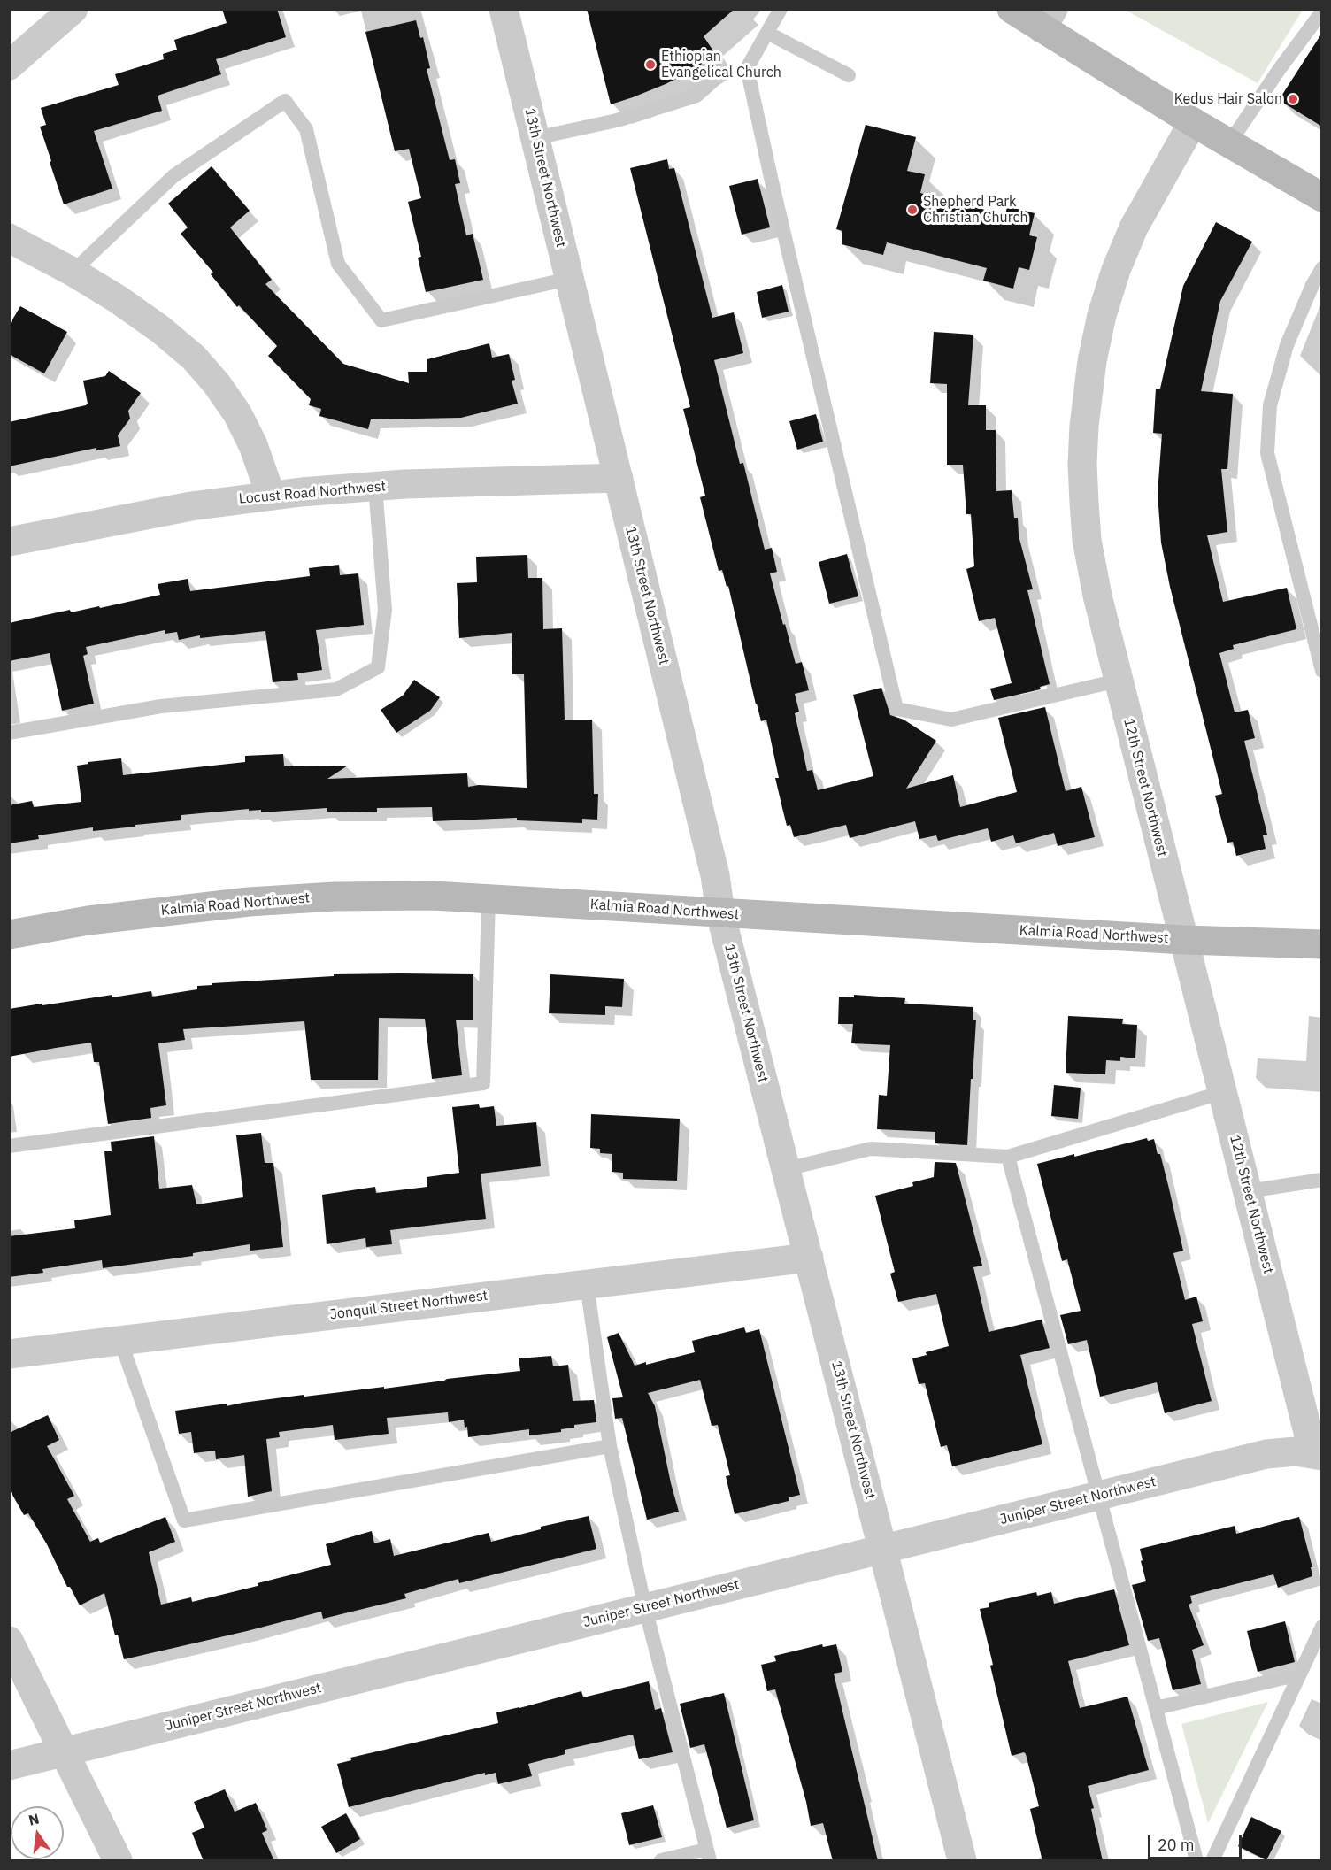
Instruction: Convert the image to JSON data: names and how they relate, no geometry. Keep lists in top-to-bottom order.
{
  "streets": {
    "street": [
      "13th Street Northwest",
      "Locust Road Northwest",
      "12th Street Northwest",
      "Kalmia Road Northwest",
      "Jonquil Street Northwest",
      "Juniper Street Northwest"
    ]
  },
  "crossings": [
    ["13th Street Northwest", "Locust Road Northwest"],
    ["13th Street Northwest", "Kalmia Road Northwest"],
    ["13th Street Northwest", "Jonquil Street Northwest"],
    ["13th Street Northwest", "Juniper Street Northwest"],
    ["12th Street Northwest", "Kalmia Road Northwest"],
    ["12th Street Northwest", "Juniper Street Northwest"]
  ],
  "places": ["Ethiopian Evangelical Church", "Kedus Hair Salon", "Shepherd Park Christian Church"],
  "scale_bar": "20 m",
  "north": "top"
}
